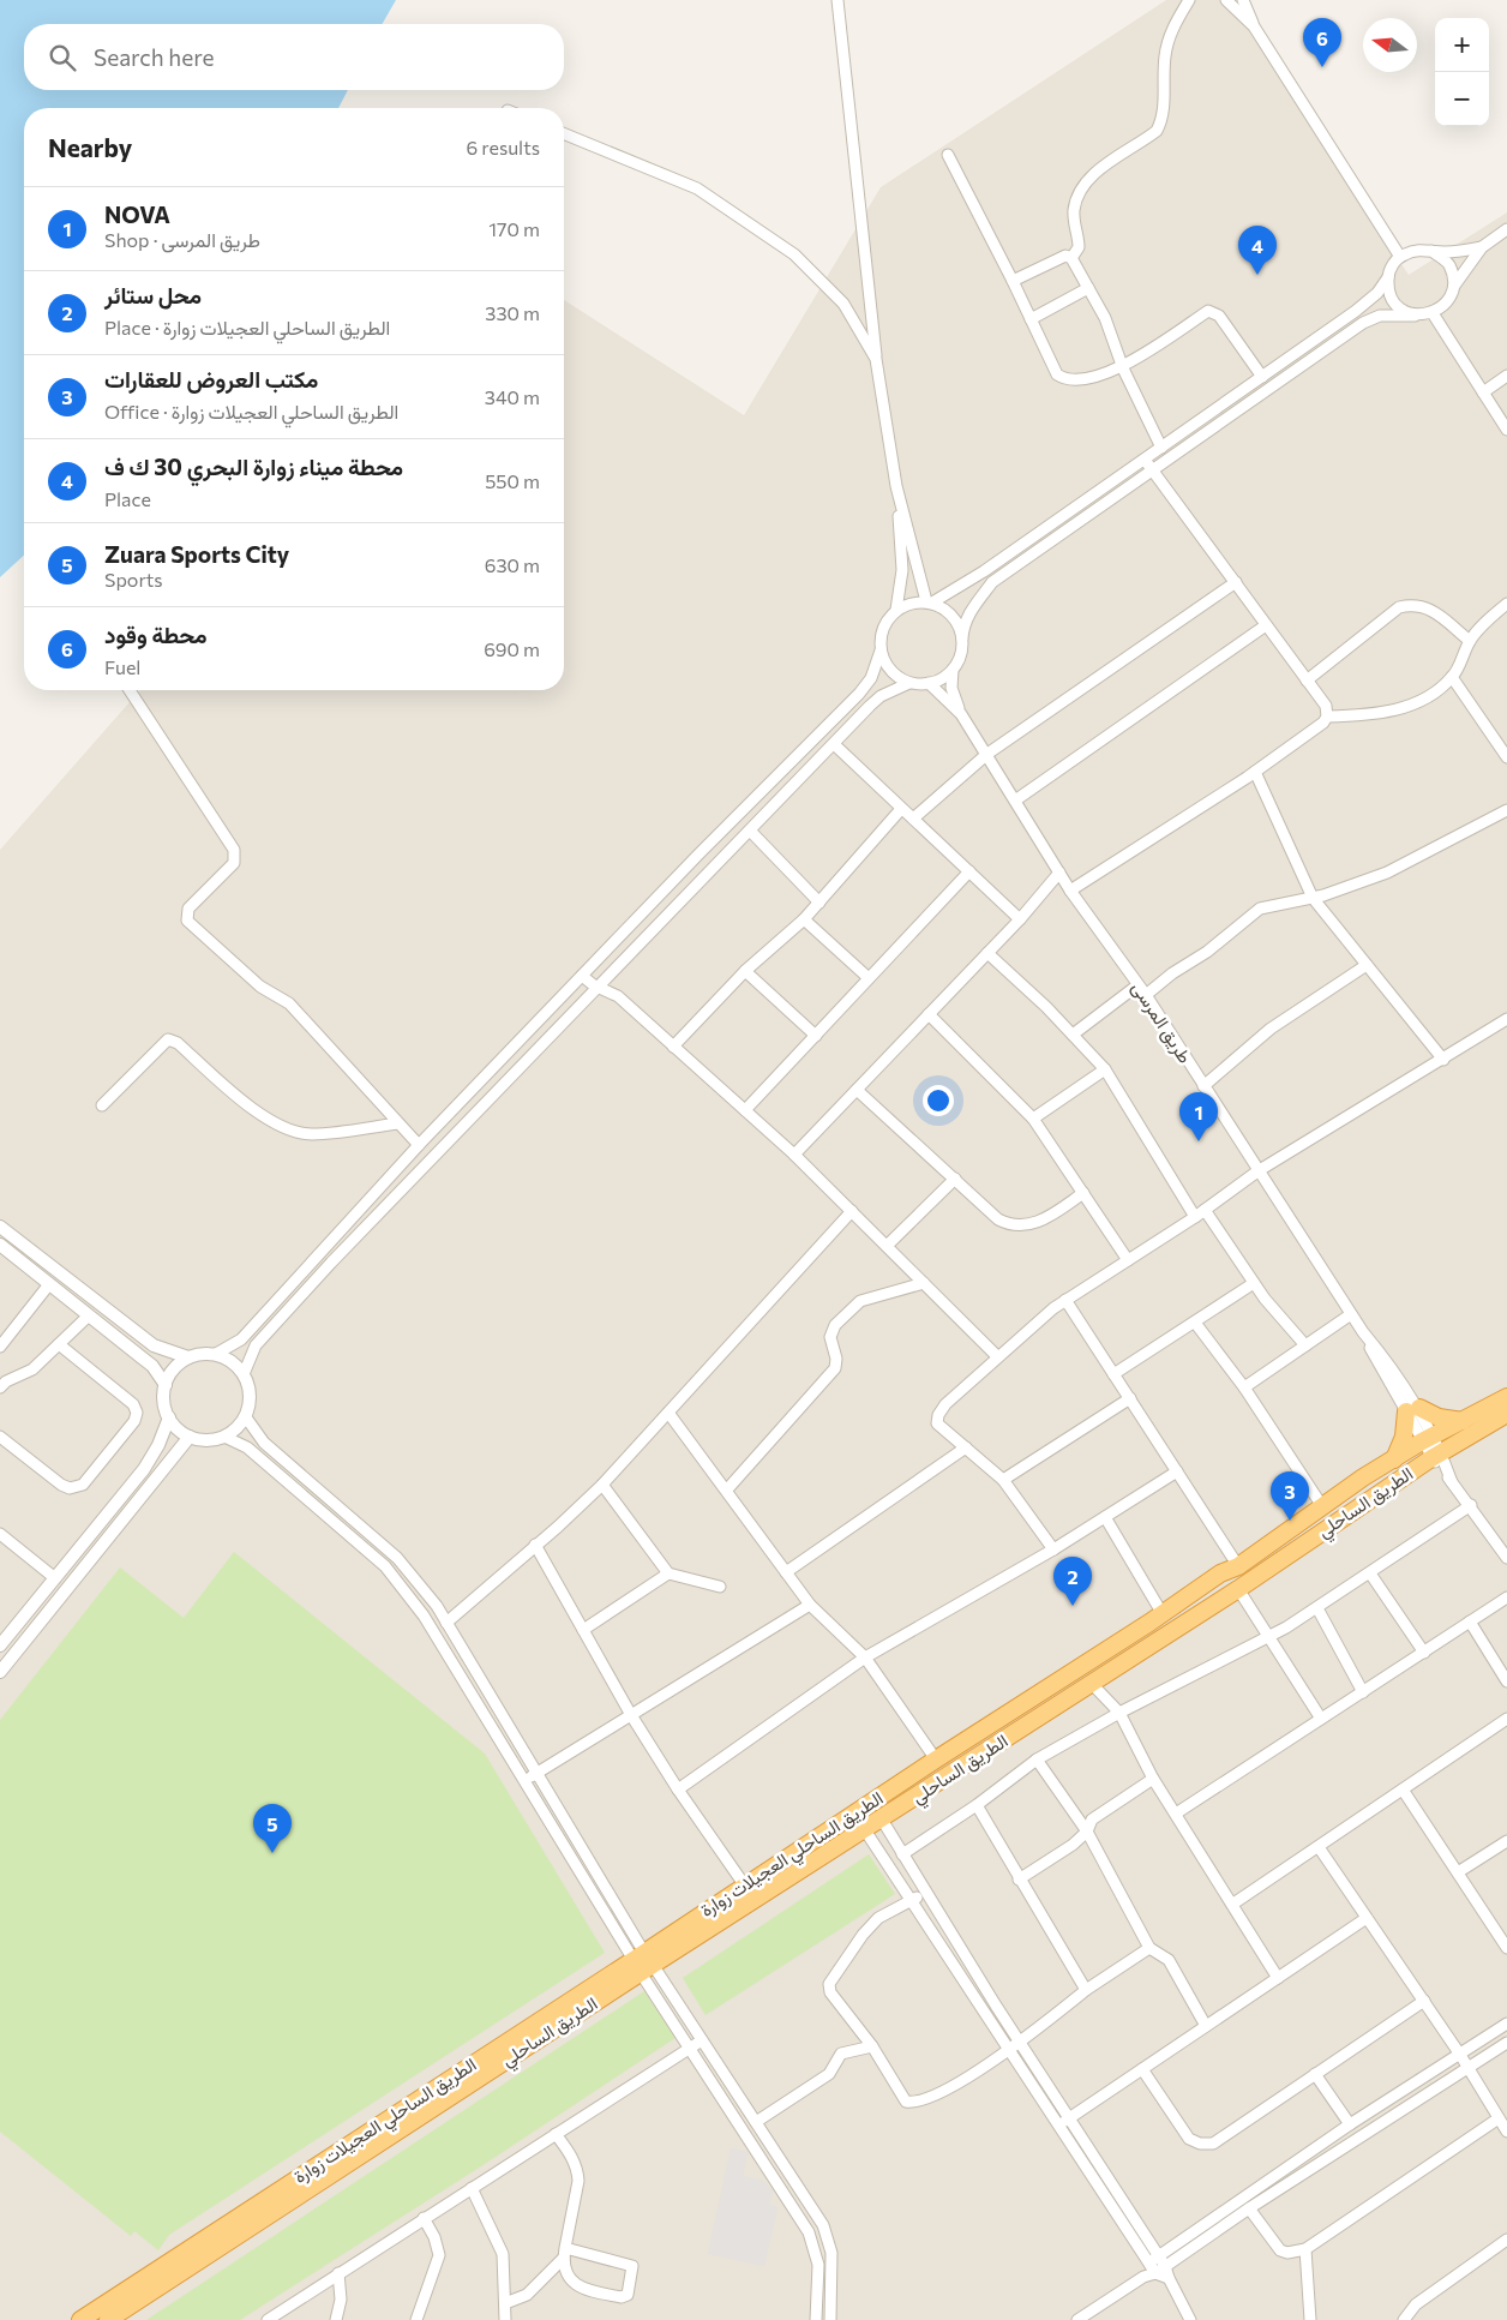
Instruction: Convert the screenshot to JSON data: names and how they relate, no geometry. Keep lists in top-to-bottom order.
{
  "streets": {
    "highway": ["الطريق الساحلي", "الطريق الساحلي العجيلات زوارة"],
    "street": ["طريق المرسى"]
  },
  "crossings": [
    ["طريق المرسى", "الطريق الساحلي"],
    ["طريق المرسى", "الطريق الساحلي العجيلات زوارة"],
    ["الطريق الساحلي", "الطريق الساحلي العجيلات زوارة"]
  ],
  "north": "left",
  "page": {
    "map_buttons": ["+", "−"],
    "pins": [
      "6",
      "4",
      "1",
      "3",
      "2",
      "5"
    ],
    "search": "Search here",
    "heading": ["Nearby", "6 results"],
    "list": [
      {
        "mark": "1",
        "name": "NOVA",
        "note": "Shop · طريق المرسى",
        "value": "170 m"
      },
      {
        "mark": "2",
        "name": "محل ستائر",
        "note": "Place · الطريق الساحلي العجيلات زوارة",
        "value": "330 m"
      },
      {
        "mark": "3",
        "name": "مكتب العروض للعقارات",
        "note": "Office · الطريق الساحلي العجيلات زوارة",
        "value": "340 m"
      },
      {
        "mark": "4",
        "name": "محطة ميناء زوارة البحري 30 ك ف",
        "note": "Place",
        "value": "550 m"
      },
      {
        "mark": "5",
        "name": "Zuara Sports City",
        "note": "Sports",
        "value": "630 m"
      },
      {
        "mark": "6",
        "name": "محطة وقود",
        "note": "Fuel",
        "value": "690 m"
      }
    ]
  }
}
